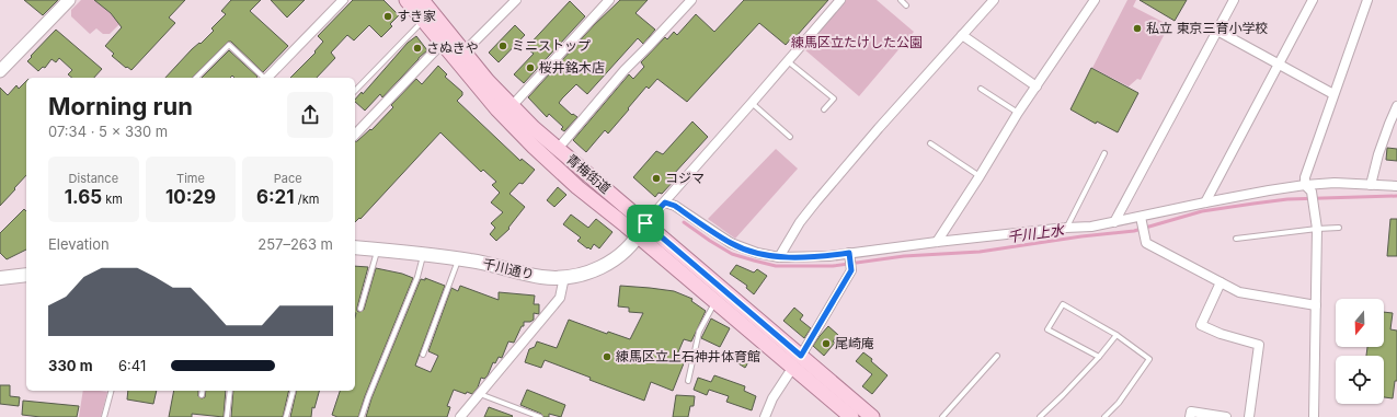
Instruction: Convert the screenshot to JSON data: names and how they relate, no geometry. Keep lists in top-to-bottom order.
{
  "streets": {
    "main road": ["青梅街道", "千川通り"]
  },
  "crossings": [
    ["青梅街道", "千川通り"]
  ],
  "water": ["千川上水"],
  "parks": ["練馬区立たけした公園"],
  "places": [
    "すき家",
    "私立 東京三育小学校",
    "ミニストップ",
    "さぬきや",
    "桜井銘木店",
    "コジマ",
    "尾崎庵",
    "練馬区立上石神井体育館"
  ],
  "north": "bottom",
  "page": {
    "heading": ["Morning run", "07:34 · 5 × 330 m"],
    "stats": [
      ["Distance", "1.65 km"],
      ["Time", "10:29"],
      ["Pace", "6:21 /km"]
    ],
    "chart": ["Elevation", "257–263 m"],
    "list": [
      {
        "name": "330 m",
        "note": "6:41"
      }
    ]
  }
}
